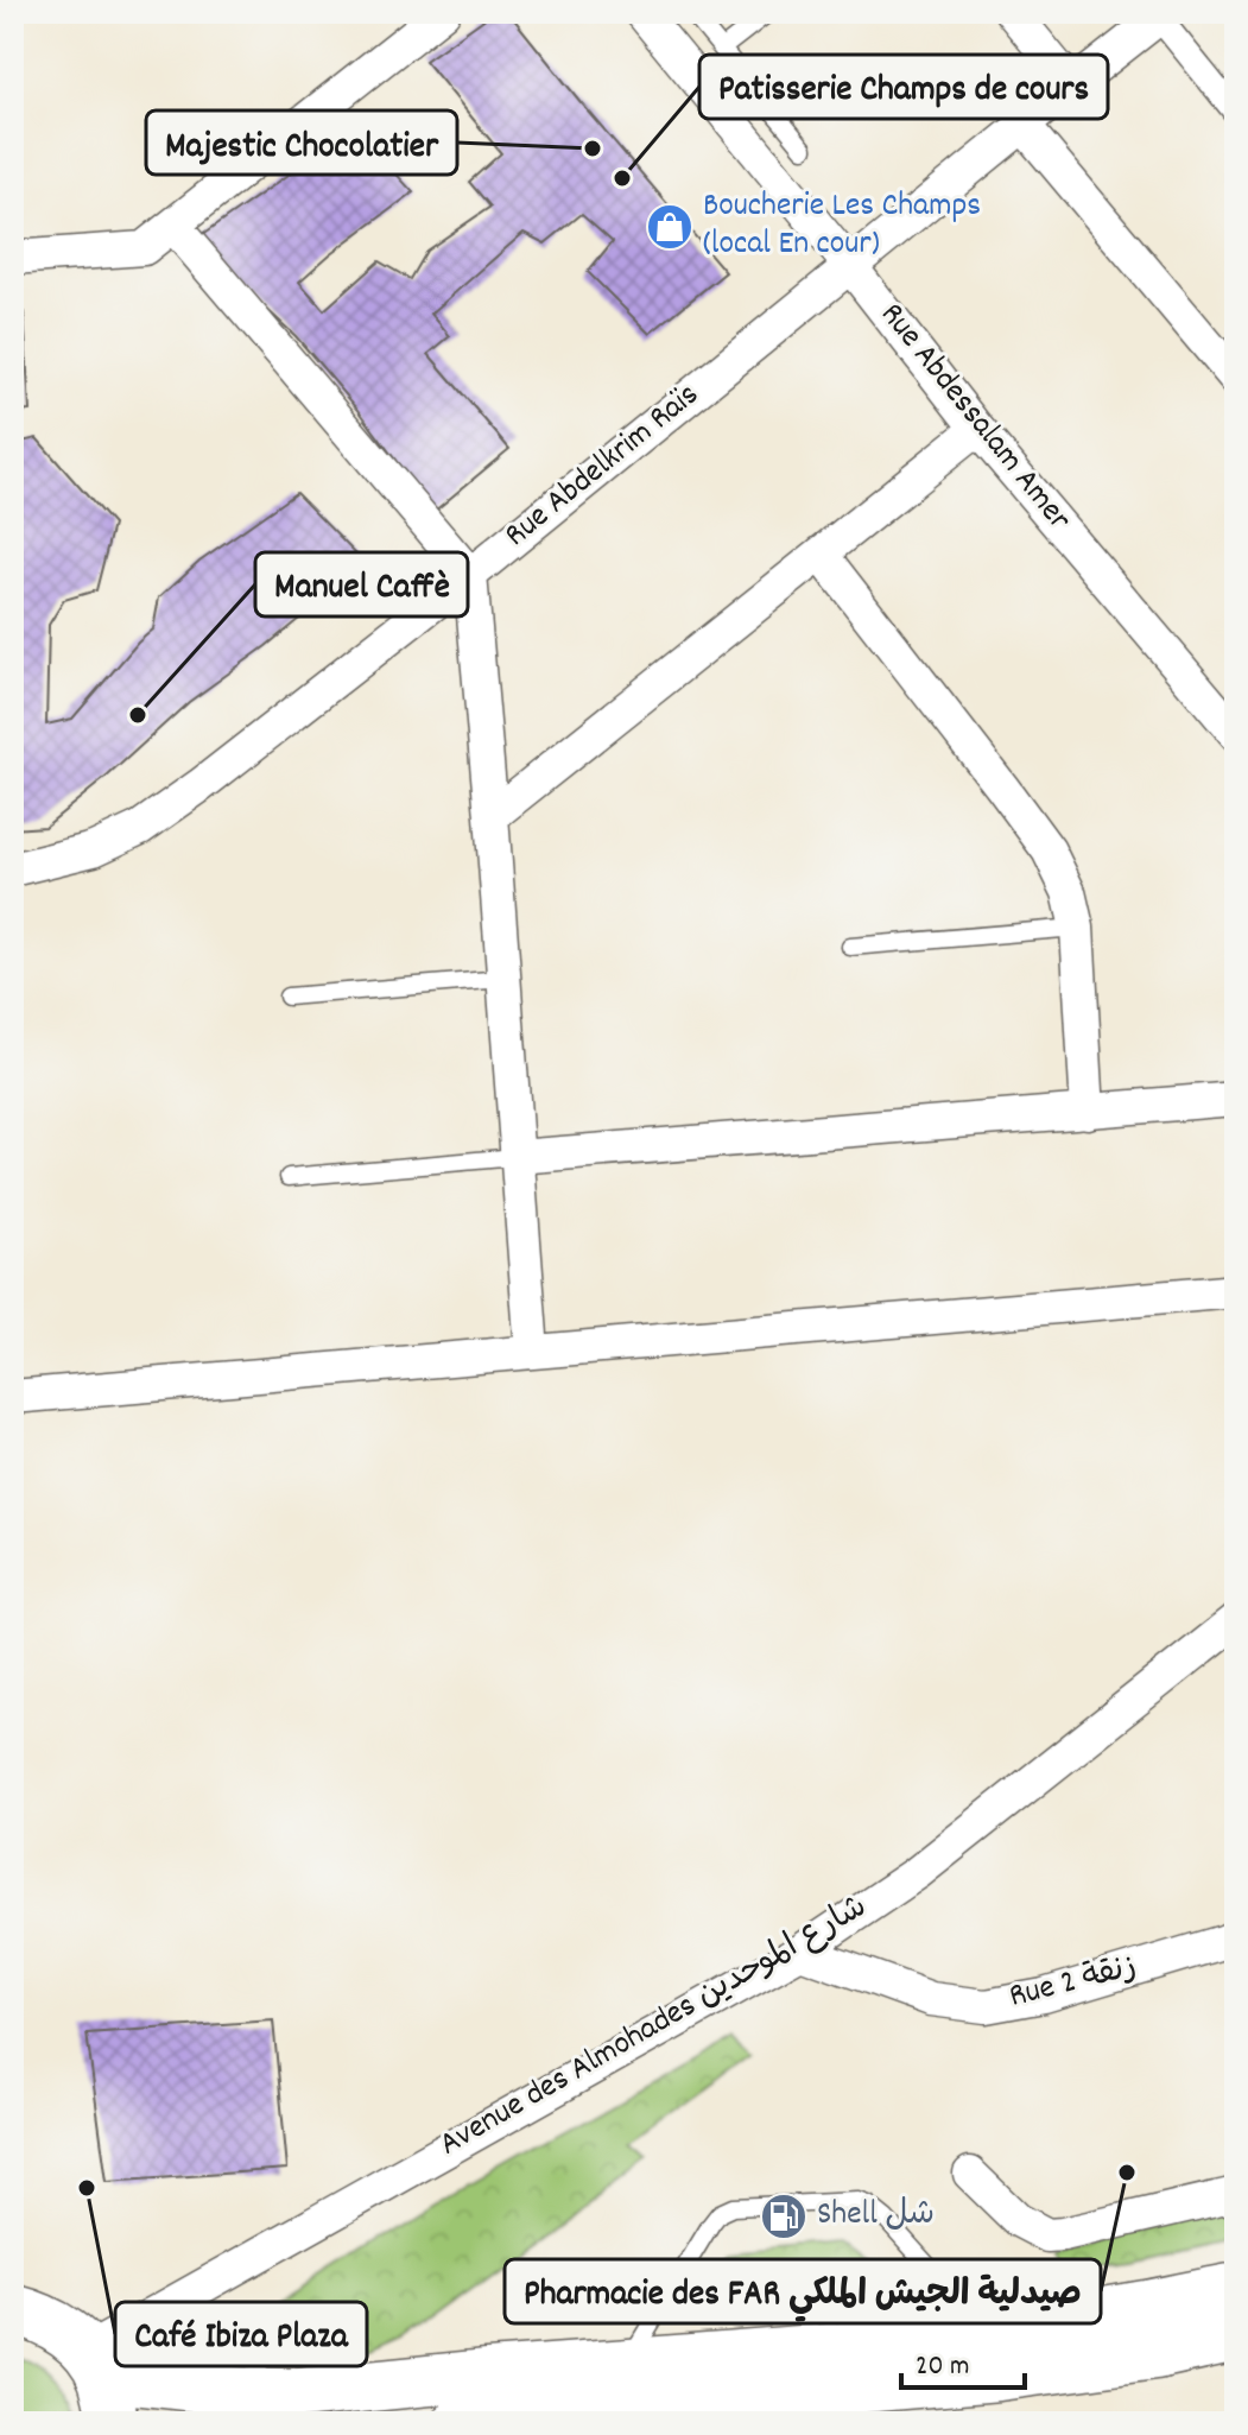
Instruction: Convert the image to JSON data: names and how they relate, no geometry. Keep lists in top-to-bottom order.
{
  "streets": {
    "street": [
      "Rue Abdessalam Amer",
      "Rue Abdelkrim Raïs",
      "Rue 2 زنقة",
      "Avenue des Almohades شارع الموحدين"
    ]
  },
  "crossings": [
    ["Rue Abdessalam Amer", "Rue Abdelkrim Raïs"],
    ["Rue 2 زنقة", "Avenue des Almohades شارع الموحدين"]
  ],
  "places": {
    "other": [
      "Majestic Chocolatier",
      "Patisserie Champs de cours",
      "Manuel Caffè",
      "Pharmacie des FAR صيدلية الجيش الملكي",
      "Café Ibiza Plaza"
    ],
    "shop": ["Boucherie Les Champs (local En cour)"],
    "fuel station": ["Shell شل"]
  },
  "scale_bar": "20 m"
}
